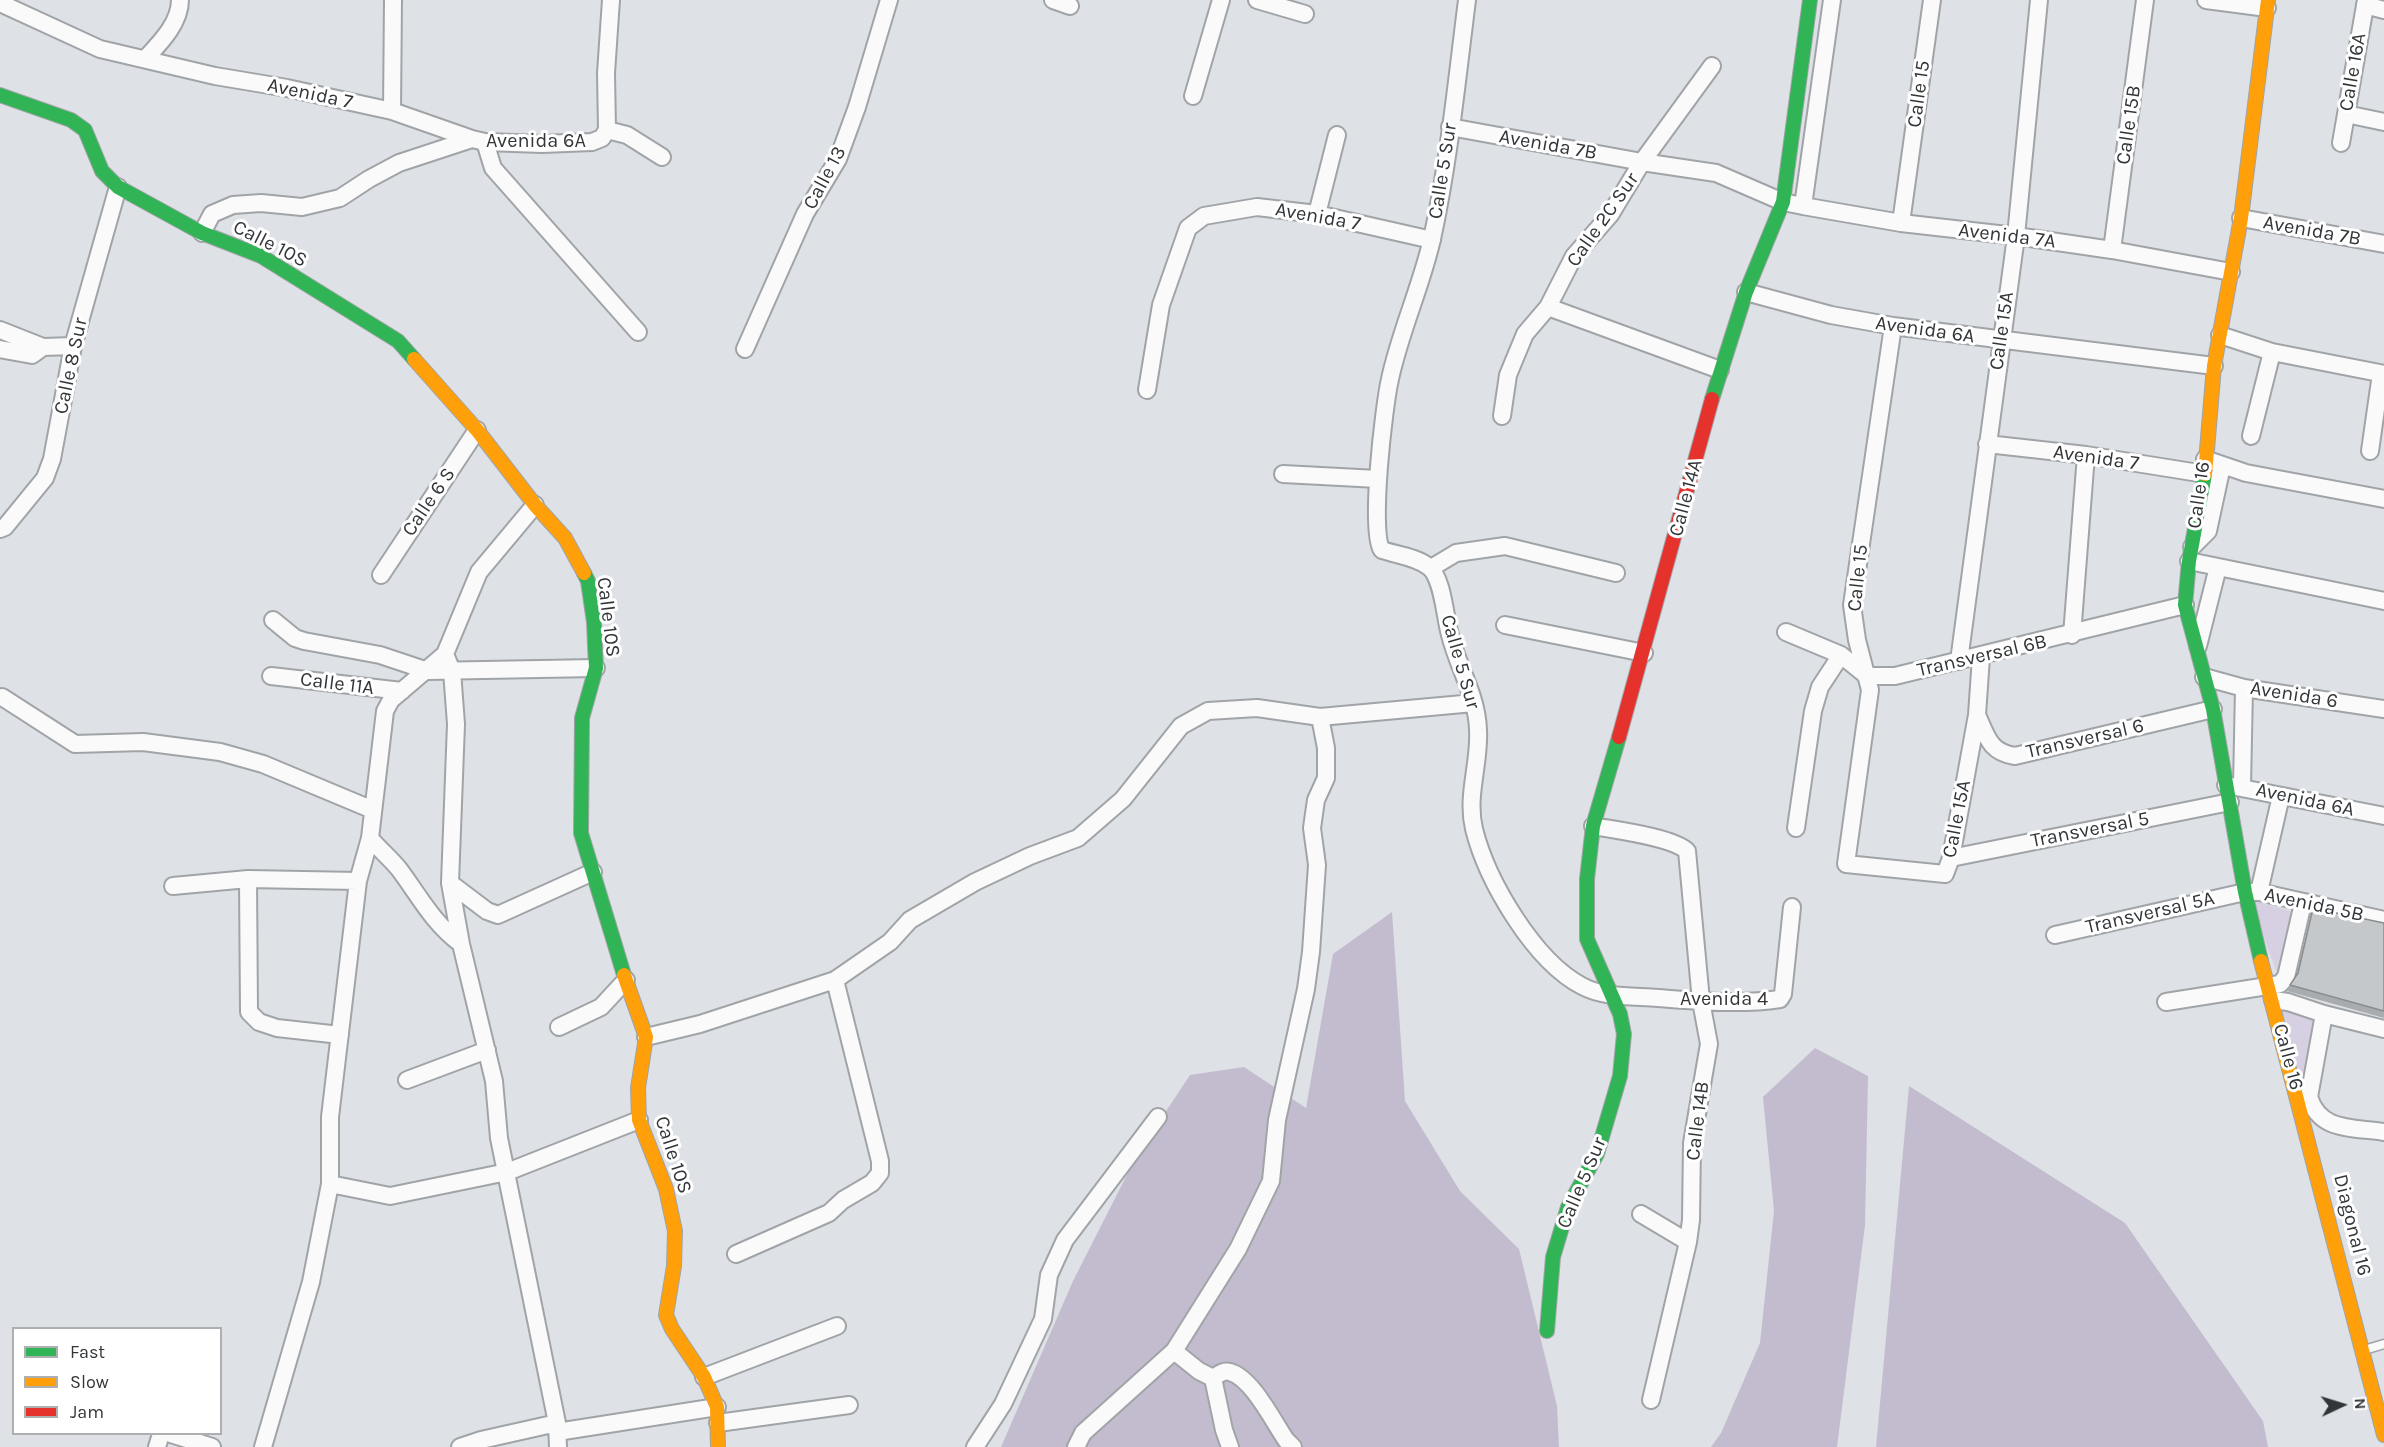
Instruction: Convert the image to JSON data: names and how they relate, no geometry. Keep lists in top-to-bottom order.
{
  "streets": {
    "street": [
      "Calle 16A",
      "Avenida 7",
      "Calle 15",
      "Calle 15B",
      "Avenida 6A",
      "Avenida 7B",
      "Calle 5 Sur",
      "Calle 13",
      "Calle 2C Sur",
      "Avenida 7A",
      "Calle 10S",
      "Calle 15A",
      "Calle 8 Sur",
      "Calle 16",
      "Calle 14A",
      "Calle 6 S",
      "Transversal 6B",
      "Calle 11A",
      "Avenida 6",
      "Transversal 6",
      "Transversal 5",
      "Avenida 5B",
      "Transversal 5A",
      "Avenida 4",
      "Calle 14B",
      "Diagonal 16"
    ]
  },
  "crossings": [
    ["Avenida 7", "Avenida 6A"],
    ["Avenida 7", "Calle 5 Sur"],
    ["Avenida 7", "Calle 15A"],
    ["Avenida 7", "Calle 16"],
    ["Calle 15", "Avenida 6A"],
    ["Calle 15", "Avenida 7A"],
    ["Calle 15", "Calle 15A"],
    ["Calle 15", "Transversal 6B"],
    ["Calle 15", "Transversal 5"],
    ["Calle 15B", "Avenida 7A"],
    ["Avenida 6A", "Calle 10S"],
    ["Avenida 6A", "Calle 15A"],
    ["Avenida 6A", "Calle 16"],
    ["Avenida 6A", "Calle 14A"],
    ["Avenida 7B", "Calle 5 Sur"],
    ["Avenida 7B", "Calle 2C Sur"],
    ["Avenida 7B", "Avenida 7A"],
    ["Avenida 7B", "Calle 16"],
    ["Avenida 7B", "Calle 14A"],
    ["Calle 5 Sur", "Calle 14A"],
    ["Calle 5 Sur", "Avenida 4"],
    ["Avenida 7A", "Calle 15A"],
    ["Avenida 7A", "Calle 16"],
    ["Avenida 7A", "Calle 14A"],
    ["Calle 10S", "Calle 8 Sur"],
    ["Calle 10S", "Calle 6 S"],
    ["Calle 15A", "Transversal 6B"],
    ["Calle 15A", "Transversal 6"],
    ["Calle 15A", "Transversal 5"],
    ["Calle 16", "Transversal 6B"],
    ["Calle 16", "Avenida 6"],
    ["Calle 16", "Transversal 6"],
    ["Calle 16", "Transversal 5"],
    ["Calle 16", "Avenida 5B"],
    ["Calle 16", "Transversal 5A"],
    ["Calle 16", "Diagonal 16"],
    ["Calle 14A", "Avenida 4"],
    ["Calle 14A", "Calle 14B"],
    ["Avenida 5B", "Transversal 5A"],
    ["Avenida 4", "Calle 14B"]
  ],
  "legend": ["Fast", "Slow", "Jam"],
  "north": "right"
}
